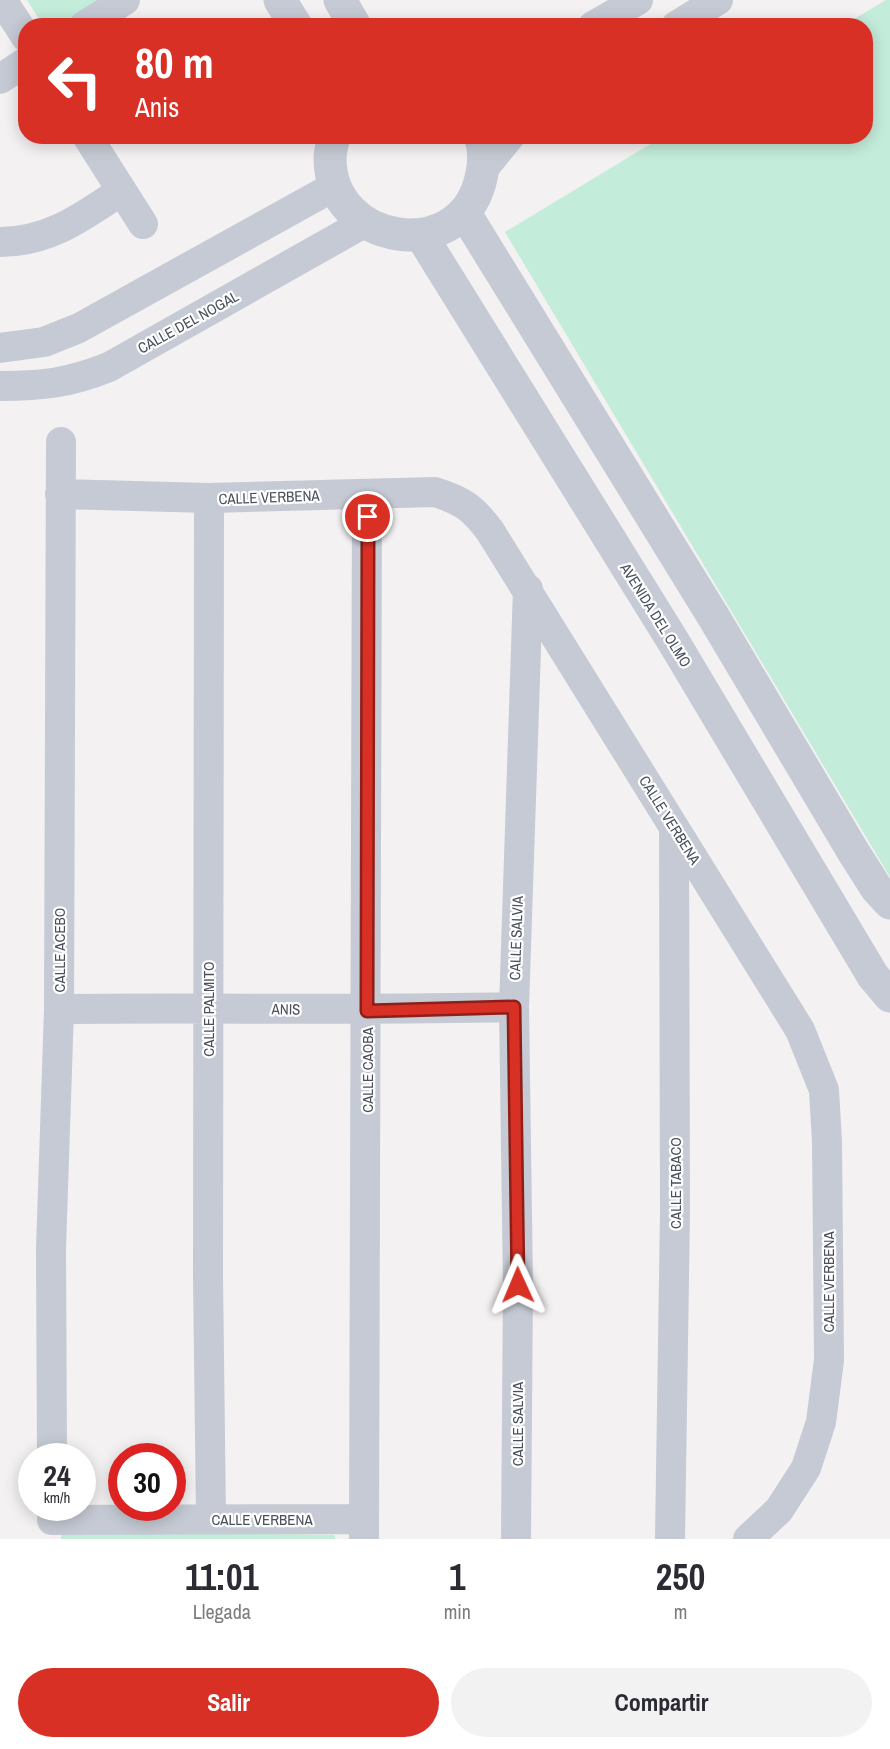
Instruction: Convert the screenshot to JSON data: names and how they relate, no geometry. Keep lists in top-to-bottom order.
{
  "streets": {
    "street": [
      "CALLE DEL NOGAL",
      "CALLE VERBENA",
      "AVENIDA DEL OLMO",
      "CALLE SALVIA",
      "CALLE ACEBO",
      "CALLE PALMITO",
      "ANIS",
      "CALLE CAOBA",
      "CALLE TABACO"
    ]
  },
  "crossings": [
    ["CALLE VERBENA", "CALLE SALVIA"],
    ["CALLE VERBENA", "CALLE ACEBO"],
    ["CALLE VERBENA", "CALLE PALMITO"],
    ["CALLE VERBENA", "CALLE CAOBA"],
    ["CALLE VERBENA", "CALLE TABACO"],
    ["CALLE SALVIA", "ANIS"],
    ["CALLE ACEBO", "ANIS"],
    ["CALLE PALMITO", "ANIS"],
    ["ANIS", "CALLE CAOBA"]
  ],
  "page": {
    "turn": ["80 m", "Anis"],
    "speed": "24 km/h",
    "limit": "30",
    "eta": [
      "11:01",
      "Llegada",
      "1",
      "min",
      "250",
      "m"
    ],
    "buttons": ["Salir", "Compartir"]
  }
}
